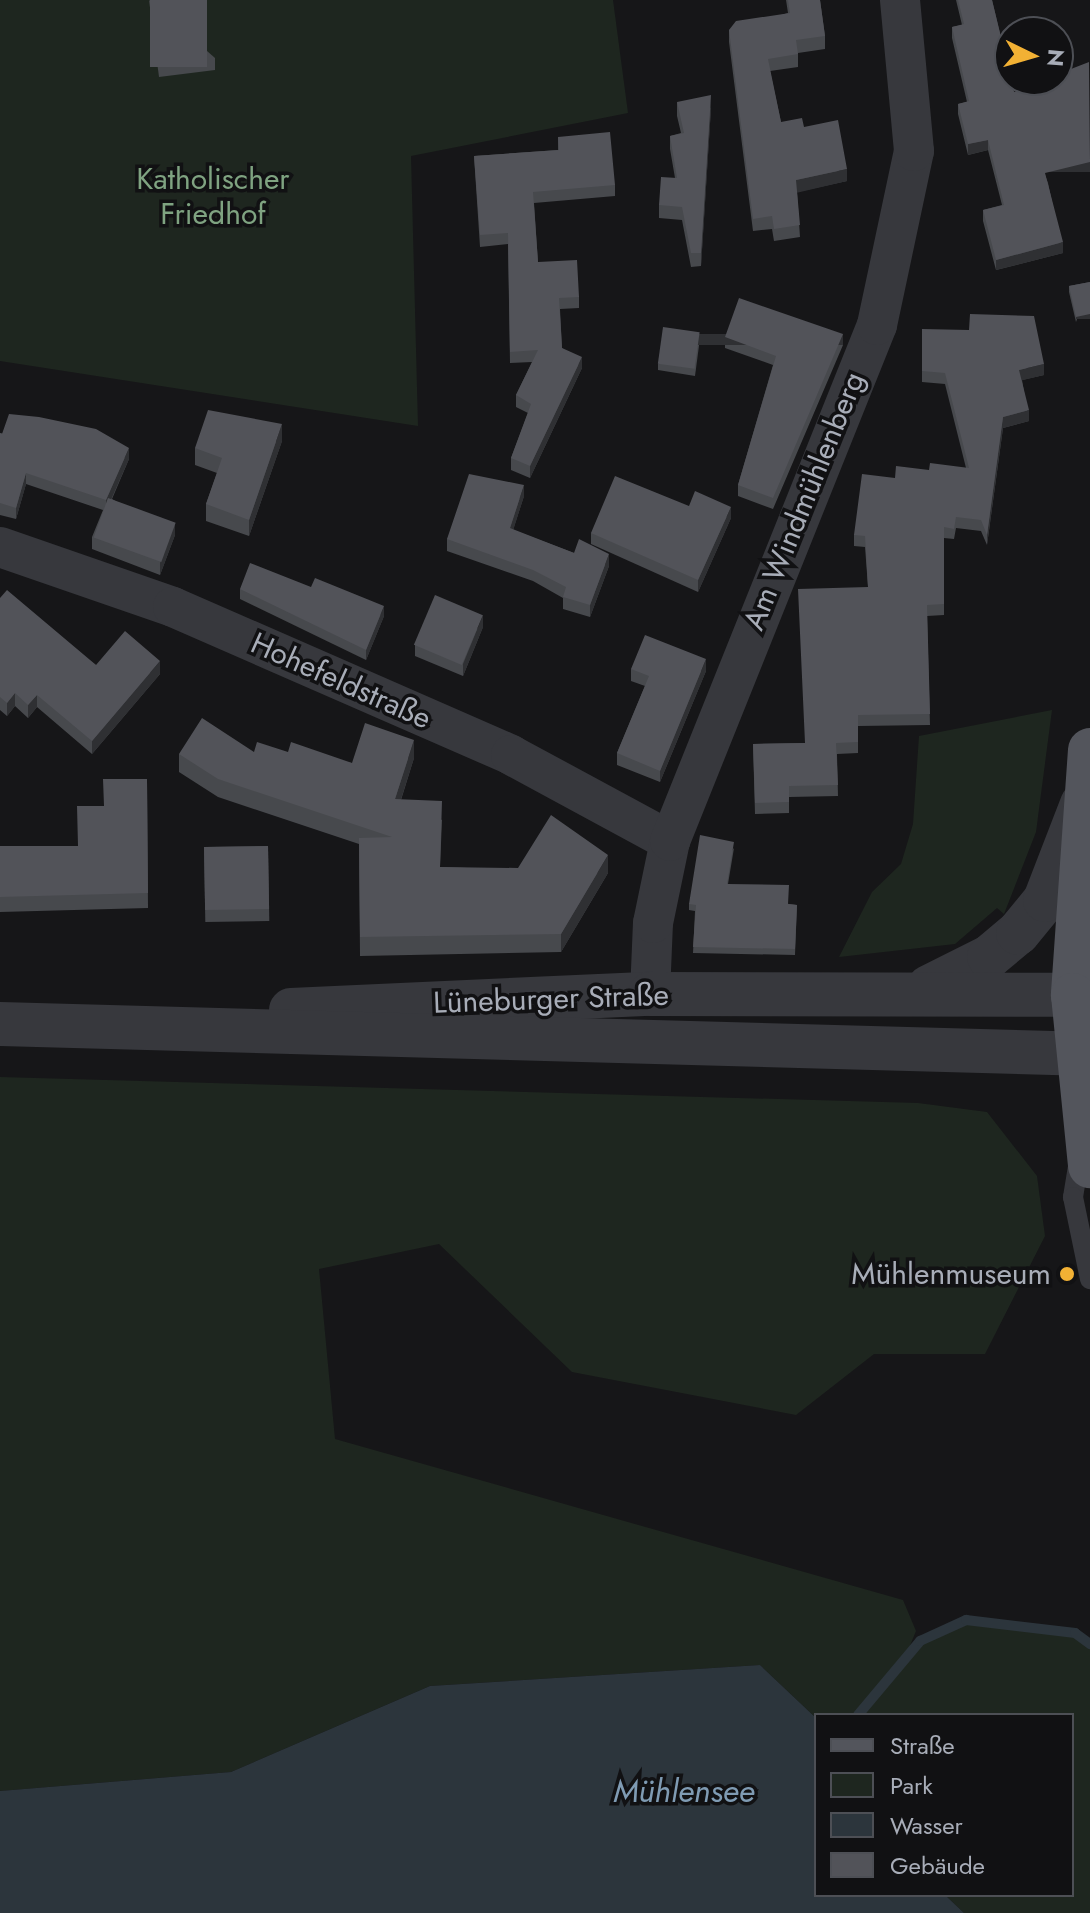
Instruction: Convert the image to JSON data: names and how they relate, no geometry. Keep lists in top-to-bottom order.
{
  "streets": {
    "street": ["Am Windmühlenberg", "Hohefeldstraße", "Lüneburger Straße"]
  },
  "crossings": [
    ["Am Windmühlenberg", "Hohefeldstraße"],
    ["Am Windmühlenberg", "Lüneburger Straße"]
  ],
  "water": ["Mühlensee"],
  "parks": ["Katholischer Friedhof"],
  "places": ["Mühlenmuseum"],
  "legend": [
    "Straße",
    "Park",
    "Wasser",
    "Gebäude"
  ],
  "north": "right"
}
